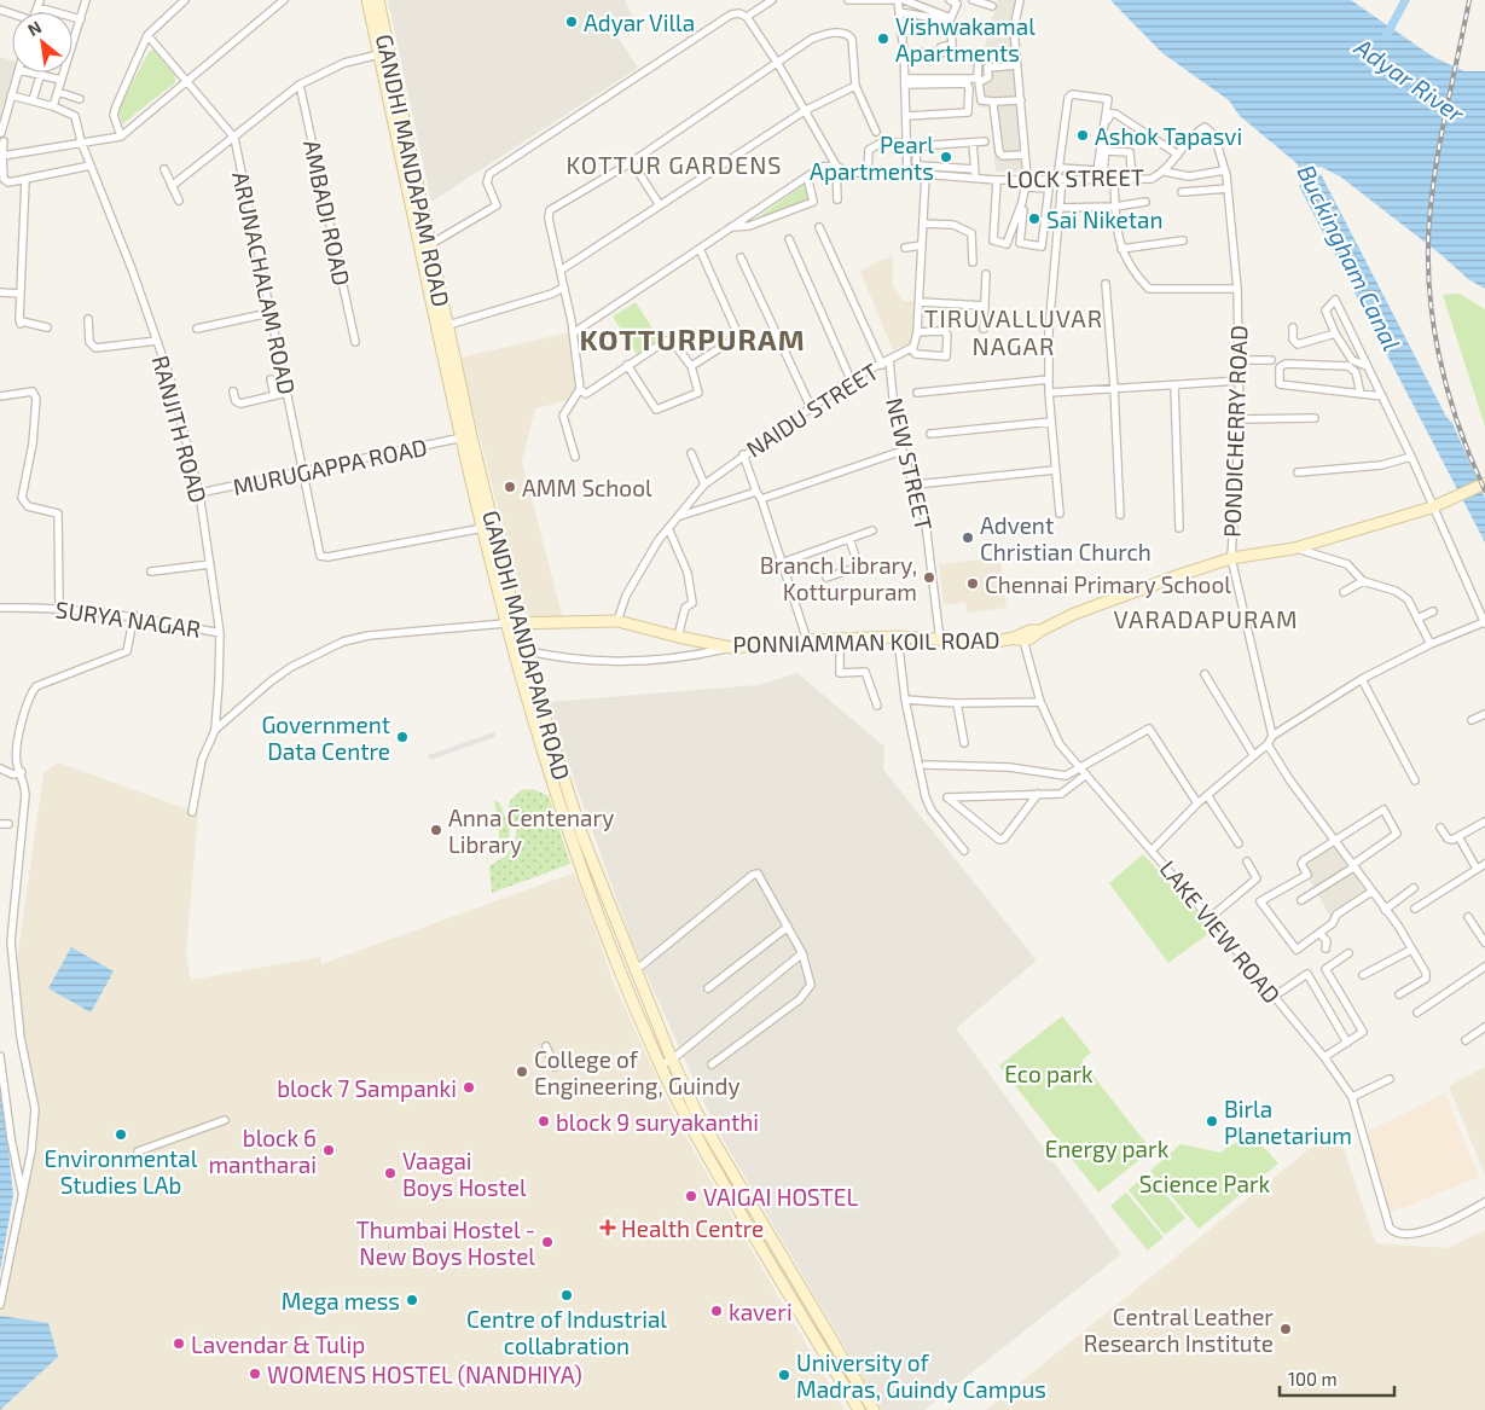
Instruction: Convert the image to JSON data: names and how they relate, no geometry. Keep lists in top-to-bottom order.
{
  "streets": {
    "main road": ["GANDHI MANDAPAM ROAD", "PONNIAMMAN KOIL ROAD"],
    "street": [
      "LOCK STREET",
      "AMBADI ROAD",
      "ARUNACHALAM ROAD",
      "NAIDU STREET",
      "RANJITH ROAD",
      "PONDICHERRY ROAD",
      "NEW STREET",
      "MURUGAPPA ROAD",
      "SURYA NAGAR",
      "LAKE VIEW ROAD"
    ]
  },
  "crossings": [
    ["GANDHI MANDAPAM ROAD", "ARUNACHALAM ROAD"],
    ["GANDHI MANDAPAM ROAD", "RANJITH ROAD"],
    ["GANDHI MANDAPAM ROAD", "MURUGAPPA ROAD"],
    ["GANDHI MANDAPAM ROAD", "PONNIAMMAN KOIL ROAD"],
    ["LOCK STREET", "PONDICHERRY ROAD"],
    ["ARUNACHALAM ROAD", "MURUGAPPA ROAD"],
    ["NAIDU STREET", "NEW STREET"],
    ["NAIDU STREET", "PONNIAMMAN KOIL ROAD"],
    ["RANJITH ROAD", "MURUGAPPA ROAD"],
    ["RANJITH ROAD", "SURYA NAGAR"],
    ["RANJITH ROAD", "PONNIAMMAN KOIL ROAD"],
    ["PONDICHERRY ROAD", "PONNIAMMAN KOIL ROAD"],
    ["NEW STREET", "PONNIAMMAN KOIL ROAD"],
    ["PONNIAMMAN KOIL ROAD", "LAKE VIEW ROAD"]
  ],
  "districts": [
    "KOTTUR GARDENS",
    "TIRUVALLUVAR NAGAR",
    "KOTTURPURAM",
    "VARADAPURAM"
  ],
  "water": ["Adyar River", "Buckingham Canal"],
  "parks": ["Eco park", "Energy park", "Science Park"],
  "places": {
    "other": [
      "Adyar Villa",
      "Vishwakamal Apartments",
      "Ashok Tapasvi",
      "Pearl Apartments",
      "Sai Niketan",
      "AMM School",
      "Advent Christian Church",
      "Branch Library, Kotturpuram",
      "Chennai Primary School",
      "Government Data Centre",
      "Anna Centenary Library",
      "College of Engineering, Guindy",
      "block 7 Sampanki",
      "block 9 suryakanthi",
      "Birla Planetarium",
      "Environmental Studies LAb",
      "block 6 mantharai",
      "Vaagai Boys Hostel",
      "VAIGAI HOSTEL",
      "Thumbai Hostel - New Boys Hostel",
      "Centre of Industrial collabration",
      "Mega mess",
      "kaveri",
      "Central Leather Research Institute",
      "Lavendar & Tulip",
      "WOMENS HOSTEL (NANDHIYA)",
      "University of Madras, Guindy Campus"
    ],
    "health": ["Health Centre"]
  },
  "scale_bar": "100 m",
  "north": "top left"
}
